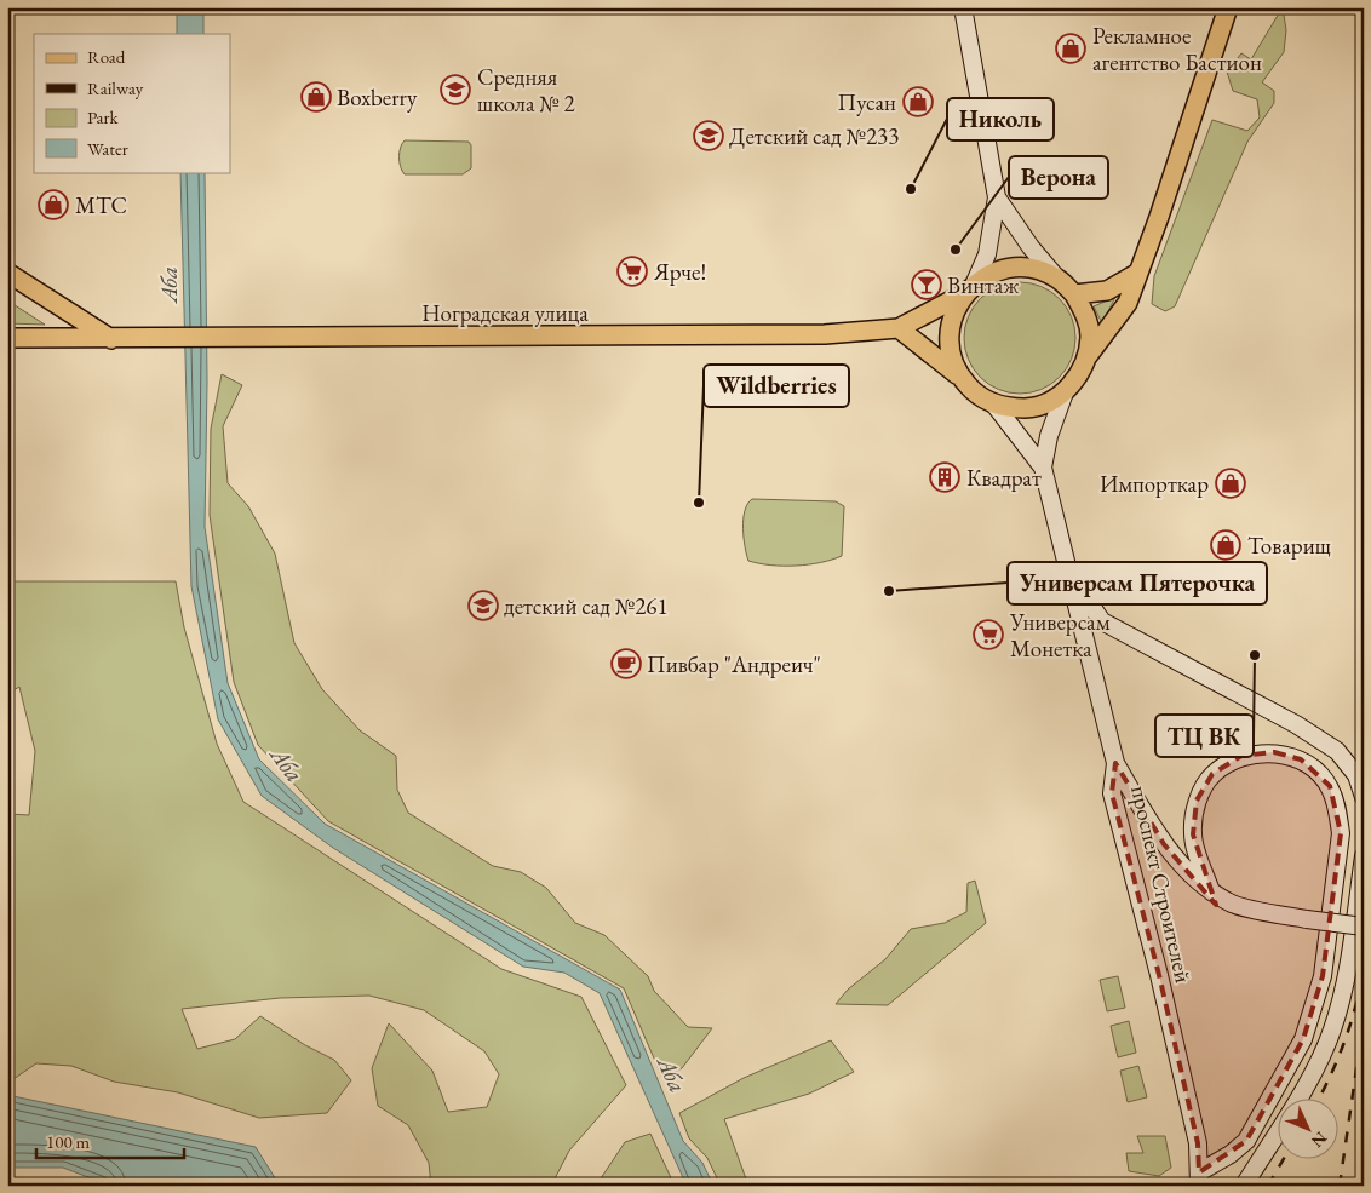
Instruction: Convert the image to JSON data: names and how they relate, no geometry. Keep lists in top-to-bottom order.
{
  "streets": {
    "main road": ["Ноградская улица", "проспект Строителей"]
  },
  "water": ["Аба"],
  "places": {
    "shop": [
      "Рекламное агентство Бастион",
      "Boxberry",
      "Пусан",
      "МТС",
      "Импорткар",
      "Товарищ"
    ],
    "school or university": ["Средняя школа № 2", "Детский сад №233", "детский сад №261"],
    "other": [
      "Николь",
      "Верона",
      "Wildberries",
      "Универсам Пятерочка",
      "ТЦ ВК"
    ],
    "supermarket": ["Ярче!", "Универсам Монетка"],
    "bar": ["Винтаж"],
    "building": ["Квадрат"],
    "cafe": ["Пивбар \"Андреич\""]
  },
  "legend": [
    "Road",
    "Railway",
    "Park",
    "Water"
  ],
  "scale_bar": "100 m",
  "north": "bottom right"
}
